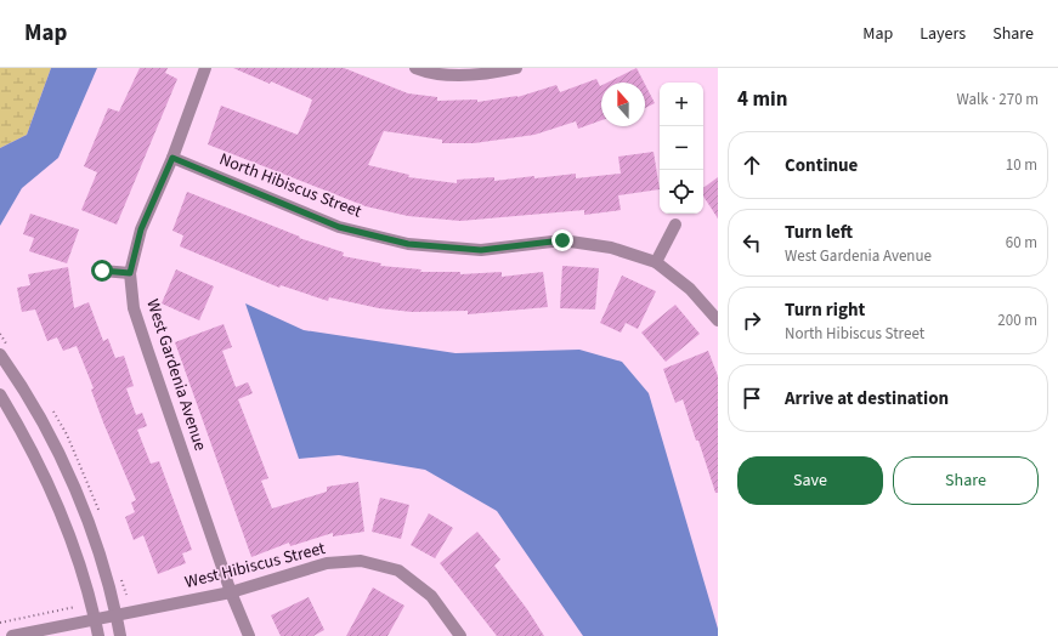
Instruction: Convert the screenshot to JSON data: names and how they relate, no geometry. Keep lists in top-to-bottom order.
{
  "streets": {
    "street": ["North Hibiscus Street", "West Gardenia Avenue", "West Hibiscus Street"]
  },
  "crossings": [
    ["North Hibiscus Street", "West Gardenia Avenue"],
    ["West Gardenia Avenue", "West Hibiscus Street"]
  ],
  "north": "top",
  "page": {
    "header": "Map",
    "nav": ["Map", "Layers", "Share"],
    "heading": ["4 min", "Walk · 270 m"],
    "map_buttons": ["+", "−"],
    "list": [
      ["Continue", "10 m"],
      ["Turn left", "West Gardenia Avenue", "60 m"],
      ["Turn right", "North Hibiscus Street", "200 m"],
      "Arrive at destination"
    ],
    "buttons": ["Save", "Share"]
  }
}
